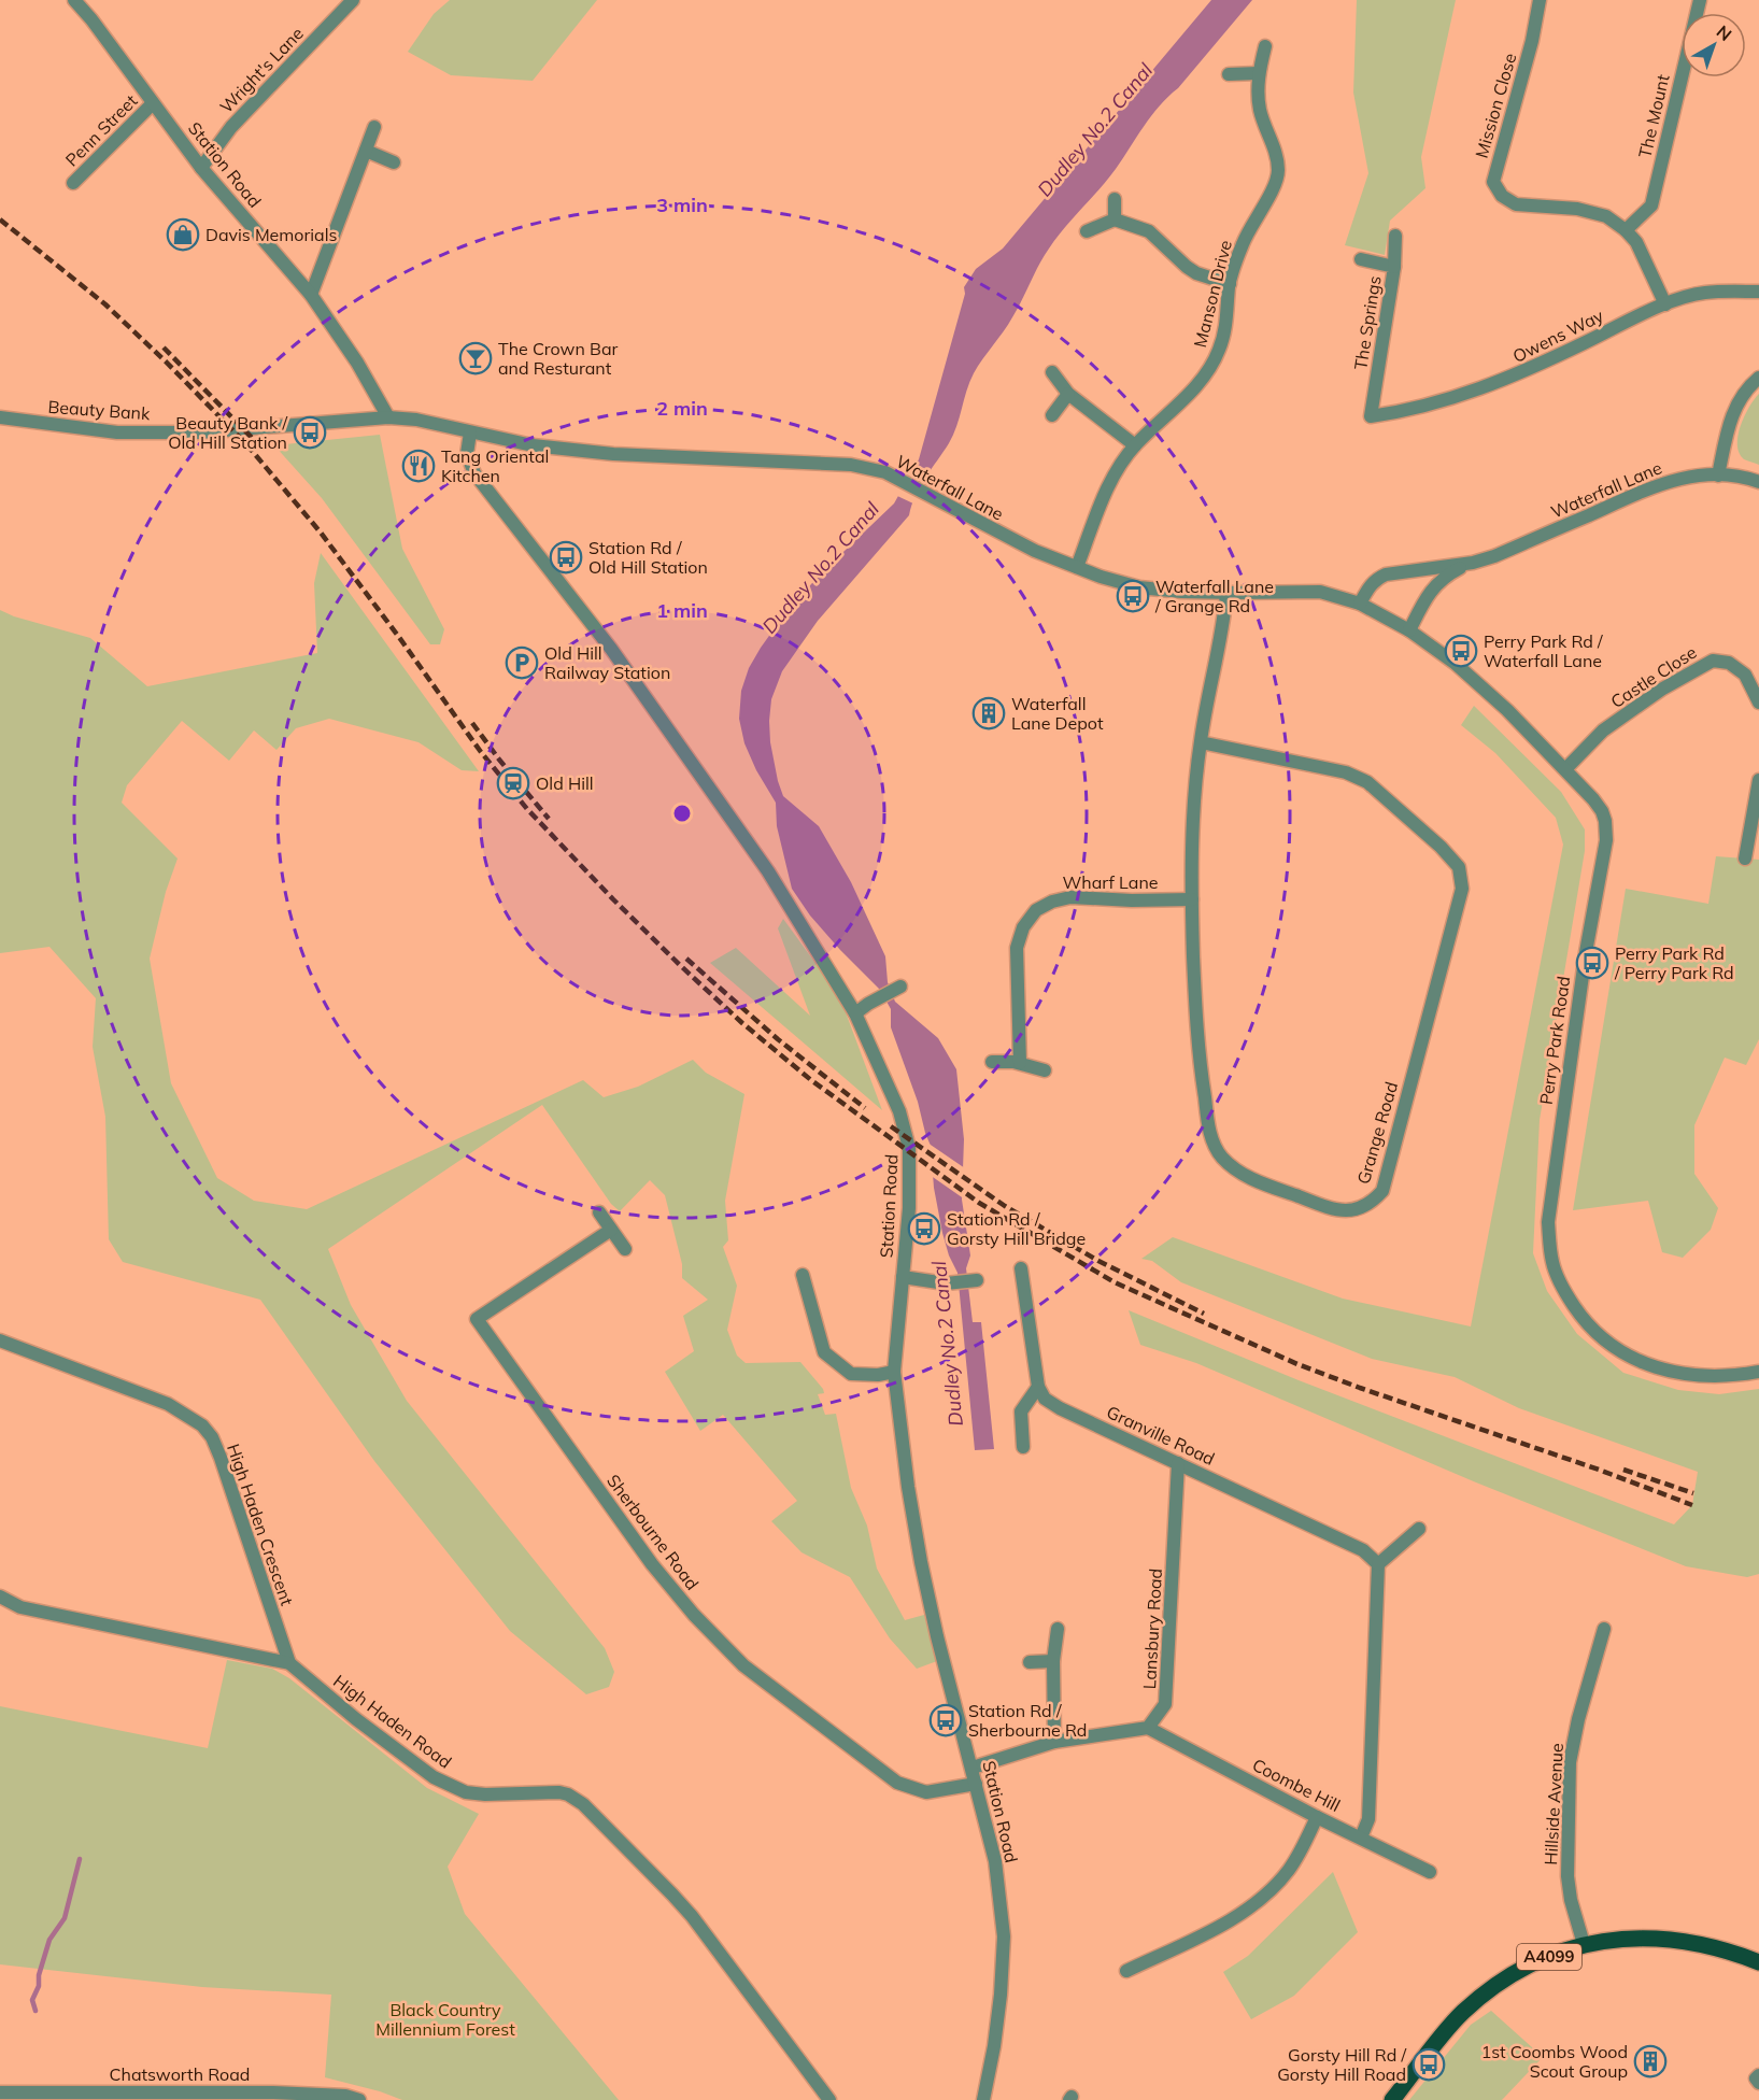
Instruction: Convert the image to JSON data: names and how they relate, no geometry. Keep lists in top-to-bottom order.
{
  "streets": {
    "main road": ["A4099"],
    "street": [
      "Wright's Lane",
      "Mission Close",
      "The Mount",
      "Penn Street",
      "Station Road",
      "Manson Drive",
      "The Springs",
      "Owens Way",
      "Beauty Bank",
      "Waterfall Lane",
      "Castle Close",
      "Wharf Lane",
      "Perry Park Road",
      "Grange Road",
      "Granville Road",
      "High Haden Crescent",
      "Sherbourne Road",
      "Lansbury Road",
      "High Haden Road",
      "Coombe Hill",
      "Hillside Avenue",
      "Chatsworth Road"
    ]
  },
  "crossings": [
    ["Wright's Lane", "Station Road"],
    ["Mission Close", "The Mount"],
    ["Mission Close", "Owens Way"],
    ["Penn Street", "Station Road"],
    ["Station Road", "Beauty Bank"],
    ["Station Road", "Waterfall Lane"],
    ["Station Road", "Sherbourne Road"],
    ["Manson Drive", "Waterfall Lane"],
    ["The Springs", "Owens Way"],
    ["Beauty Bank", "Waterfall Lane"],
    ["Waterfall Lane", "Perry Park Road"],
    ["Waterfall Lane", "Grange Road"],
    ["Castle Close", "Perry Park Road"],
    ["Wharf Lane", "Grange Road"],
    ["Granville Road", "Lansbury Road"],
    ["High Haden Crescent", "High Haden Road"],
    ["Lansbury Road", "Coombe Hill"],
    ["Hillside Avenue", "A4099"]
  ],
  "water": ["Dudley No.2 Canal"],
  "parks": ["Black Country Millennium Forest"],
  "places": {
    "shop": ["Davis Memorials"],
    "bar": ["The Crown Bar and Resturant"],
    "bus stop": [
      "Beauty Bank / Old Hill Station",
      "Station Rd / Old Hill Station",
      "Waterfall Lane / Grange Rd",
      "Perry Park Rd / Waterfall Lane",
      "Perry Park Rd / Perry Park Rd",
      "Station Rd / Gorsty Hill Bridge",
      "Station Rd / Sherbourne Rd",
      "Gorsty Hill Rd / Gorsty Hill Road"
    ],
    "restaurant": ["Tang Oriental Kitchen"],
    "parking": ["Old Hill Railway Station"],
    "building": ["Waterfall Lane Depot", "1st Coombs Wood Scout Group"],
    "station": ["Old Hill"]
  },
  "north": "top right",
  "rings": ["3 min", "2 min", "1 min"]
}
